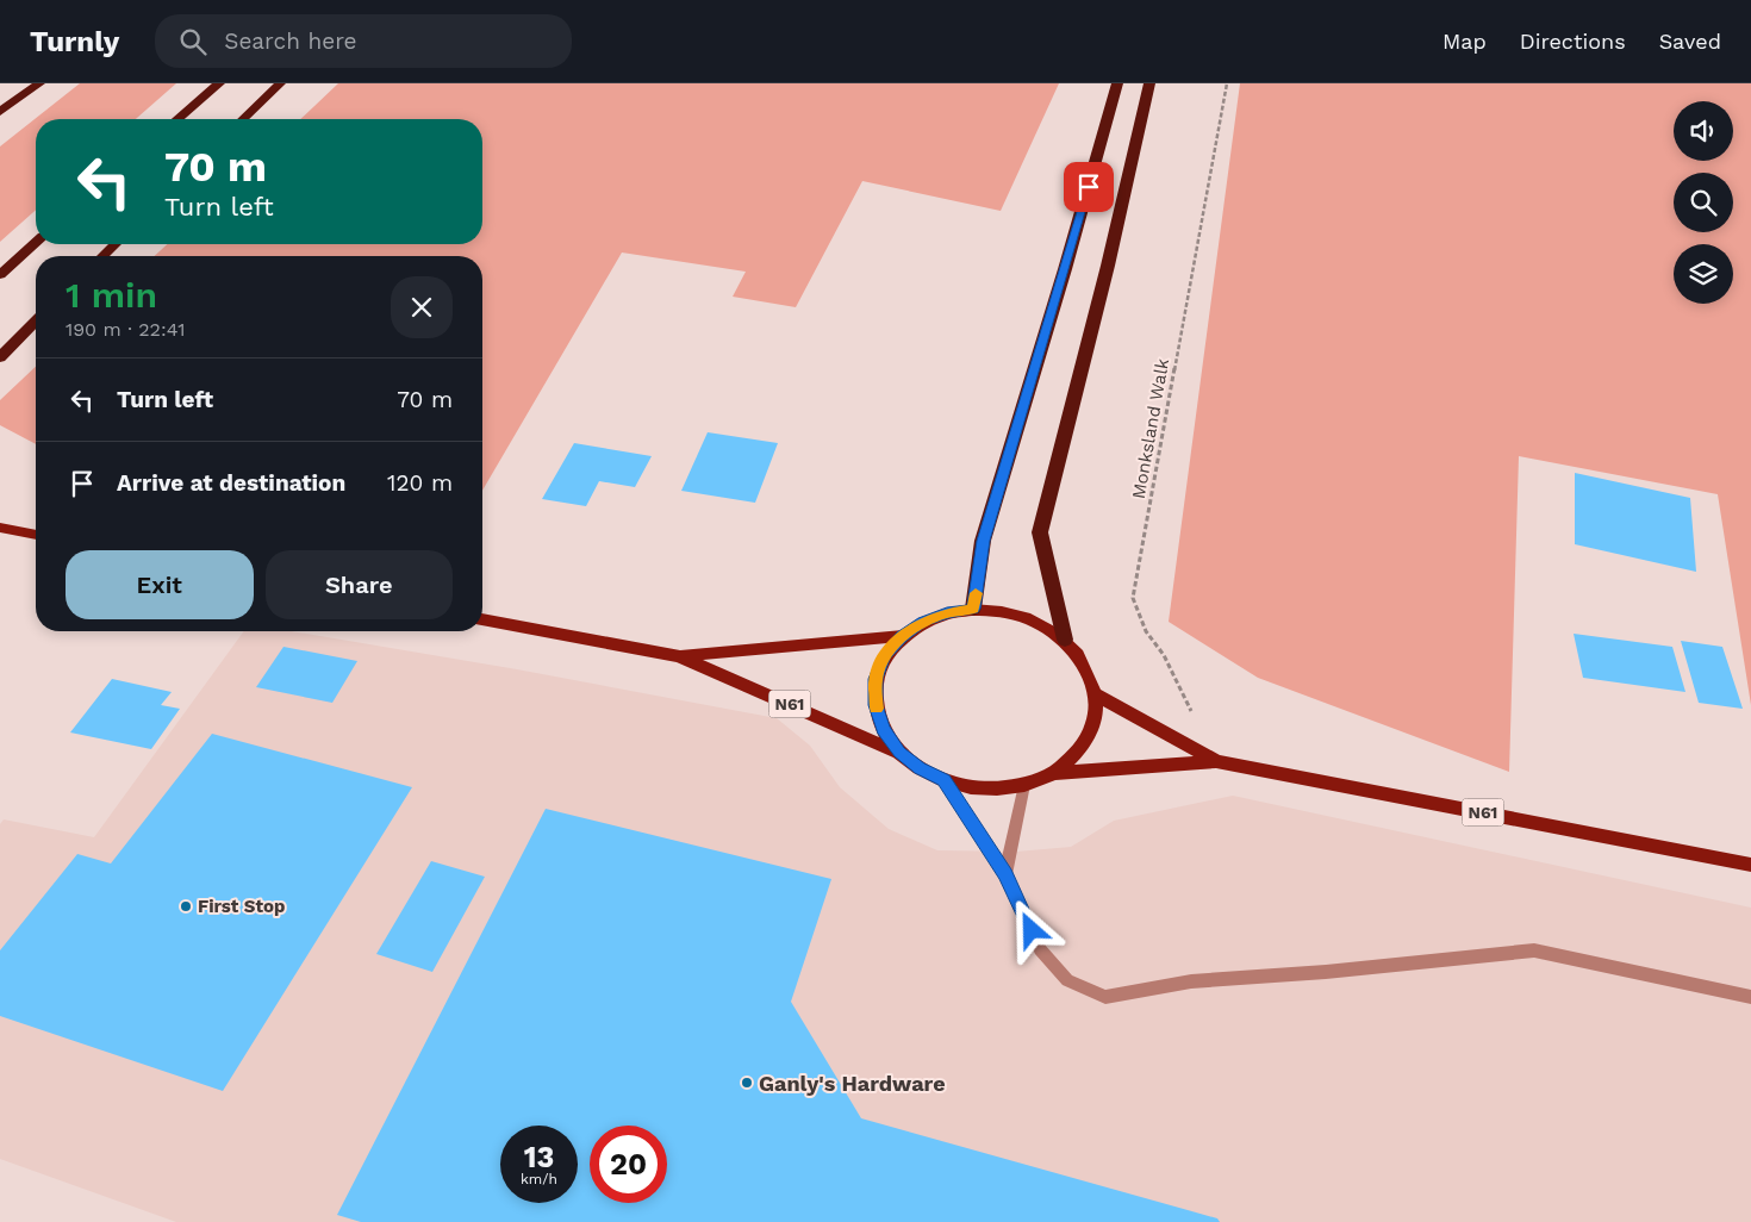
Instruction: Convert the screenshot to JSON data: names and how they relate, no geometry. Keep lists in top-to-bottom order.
{
  "streets": {
    "main road": ["N61"],
    "path": ["Monksland Walk"]
  },
  "crossings": [
    ["Monksland Walk", "N61"]
  ],
  "places": ["First Stop", "Ganly's Hardware"],
  "page": {
    "header": "Turnly",
    "search": "Search here",
    "nav": ["Map", "Directions", "Saved"],
    "turn": ["70 m", "Turn left"],
    "heading": ["1 min", "190 m · 22:41"],
    "list": [
      {
        "name": "Turn left",
        "value": "70 m"
      },
      {
        "name": "Arrive at destination",
        "value": "120 m"
      }
    ],
    "buttons": ["Exit", "Share"],
    "speed": "13 km/h",
    "limit": "20"
  }
}
